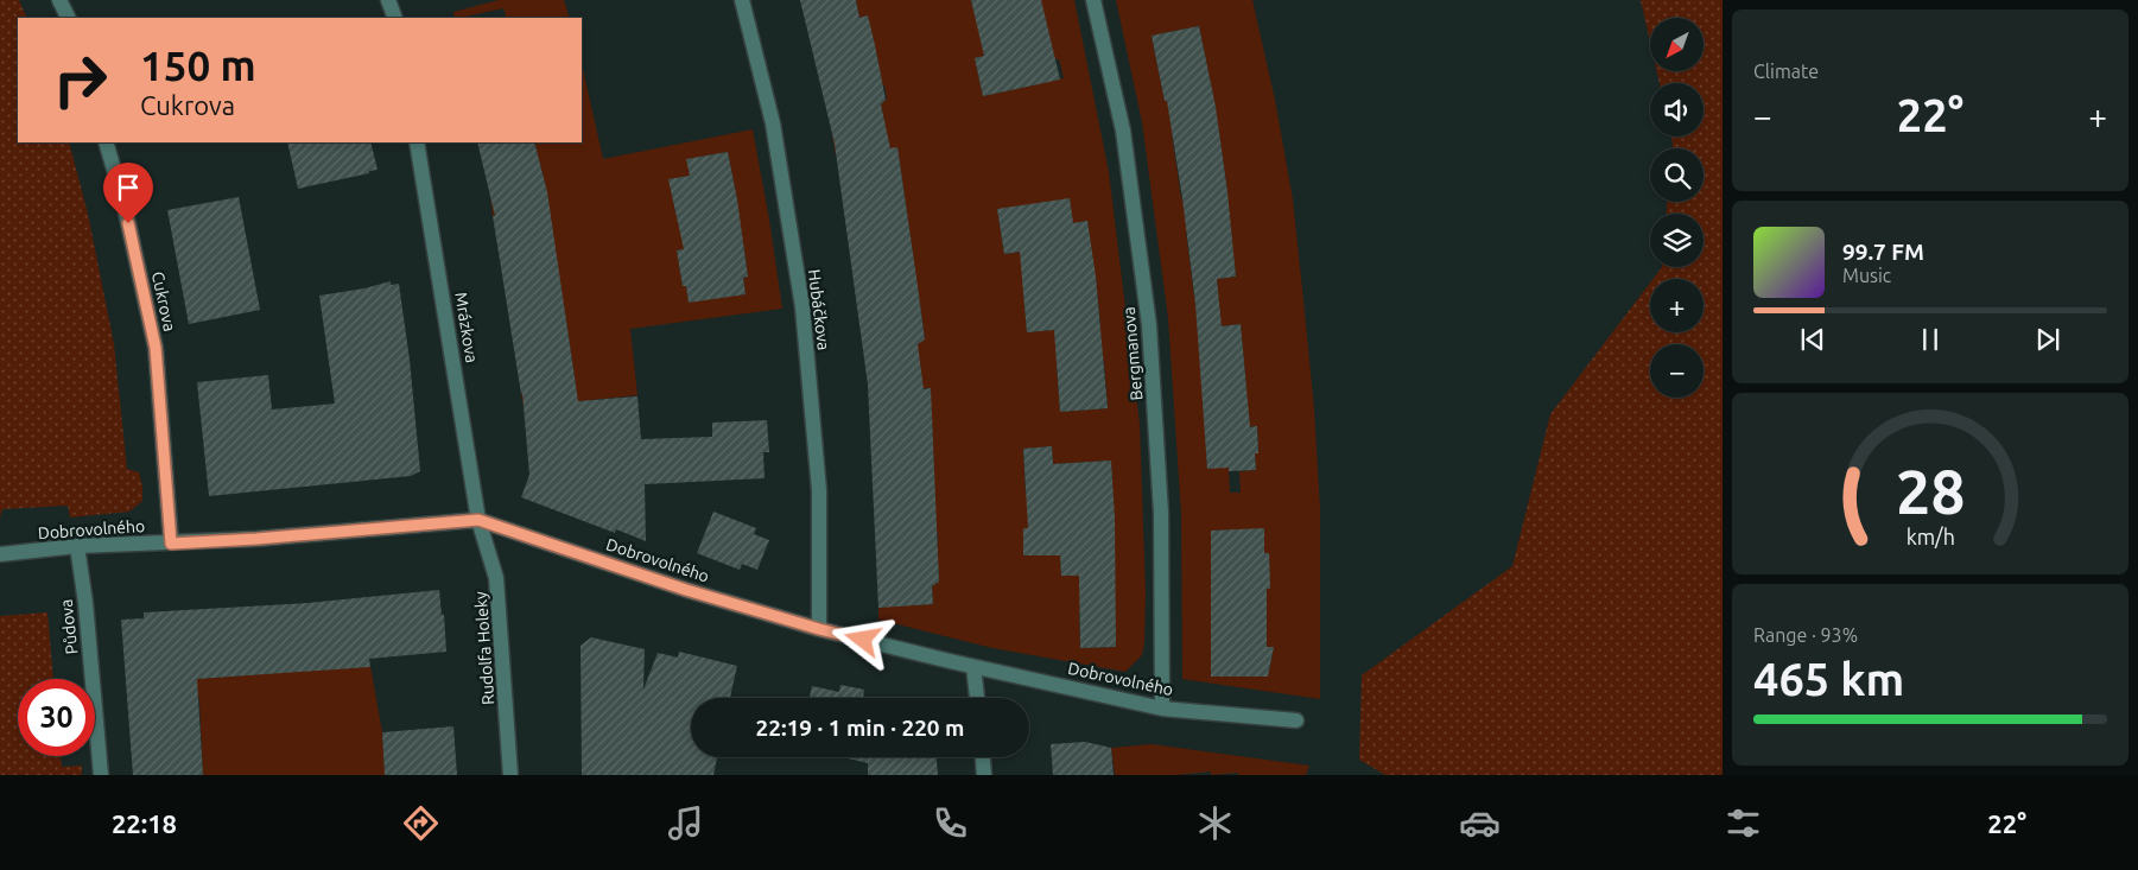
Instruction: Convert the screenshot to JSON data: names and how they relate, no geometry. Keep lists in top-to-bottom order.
{
  "streets": {
    "street": [
      "Cukrova",
      "Hubáčkova",
      "Mrázkova",
      "Bergmanova",
      "Dobrovolného",
      "Půdova",
      "Rudolfa Holeky"
    ]
  },
  "crossings": [
    ["Cukrova", "Dobrovolného"],
    ["Hubáčkova", "Dobrovolného"],
    ["Mrázkova", "Dobrovolného"],
    ["Mrázkova", "Rudolfa Holeky"],
    ["Bergmanova", "Dobrovolného"],
    ["Dobrovolného", "Půdova"],
    ["Dobrovolného", "Rudolfa Holeky"]
  ],
  "north": "bottom left",
  "page": {
    "tile": [
      "Climate",
      ["Range · 93%", "465 km"]
    ],
    "map_buttons": ["+", "−"],
    "turn": ["150 m", "Cukrova"],
    "heat": ["−", "22°", "+"],
    "song": ["99.7 FM", "Music"],
    "limit": "30",
    "trip": "22:19 · 1 min · 220 m",
    "tabs": ["22:18", "22°"],
    "gauge": ["28", "km/h"]
  }
}
